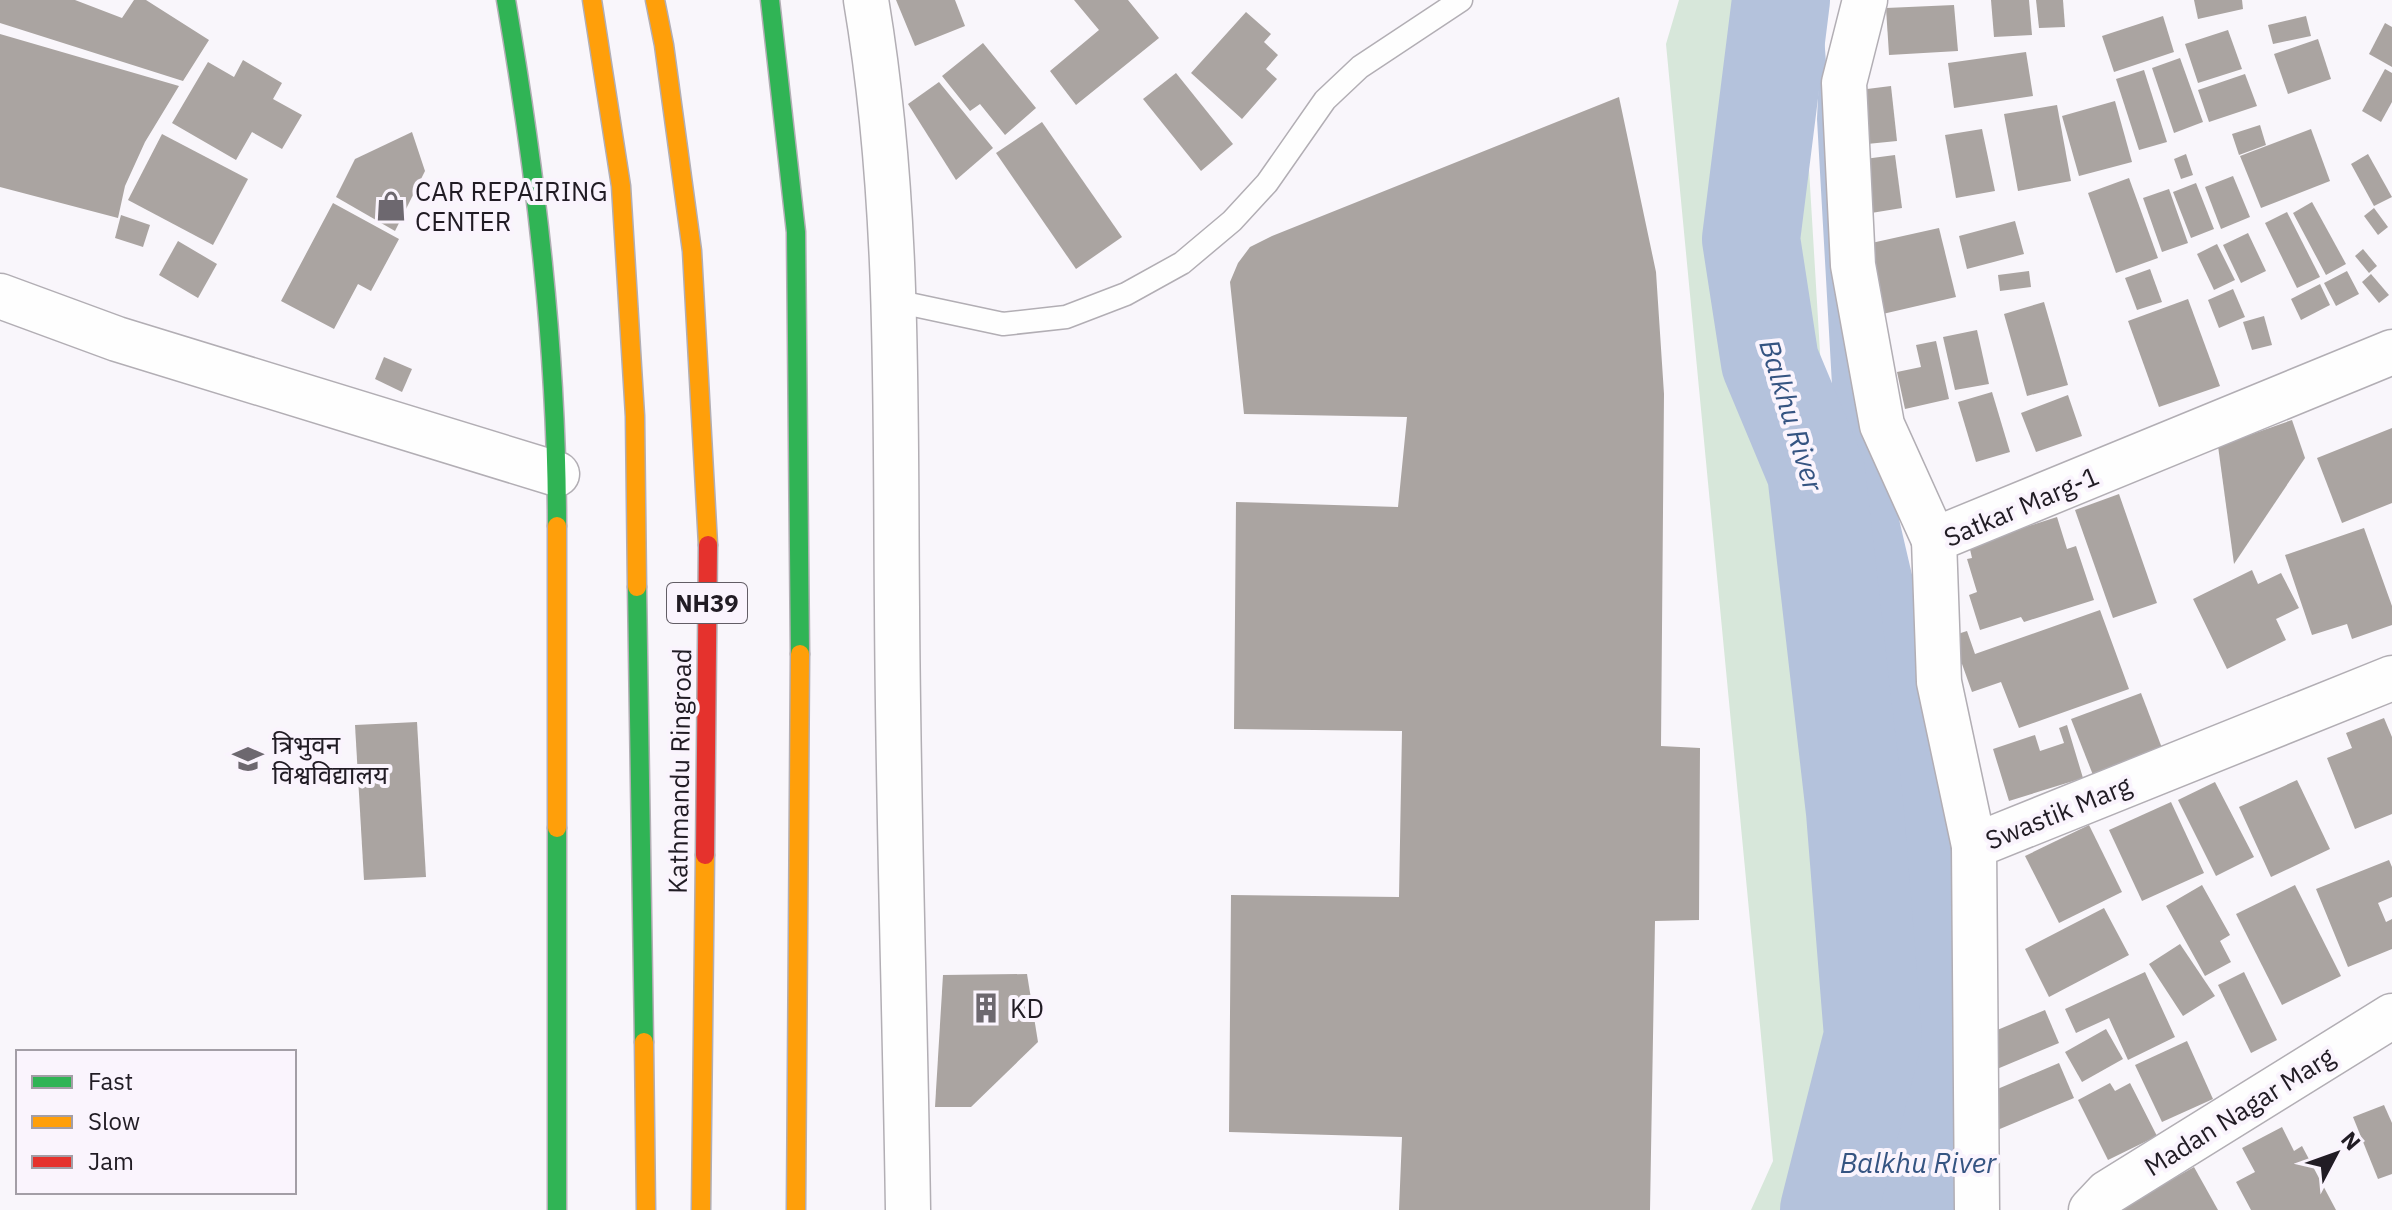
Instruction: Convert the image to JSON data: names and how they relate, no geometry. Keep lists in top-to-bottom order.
{
  "streets": {
    "main road": ["NH39", "Kathmandu Ringroad"],
    "street": ["Satkar Marg-1", "Swastik Marg", "Madan Nagar Marg"]
  },
  "crossings": [
    ["Satkar Marg-1", "Swastik Marg"]
  ],
  "water": ["Balkhu River"],
  "places": {
    "shop": ["CAR REPAIRING CENTER"],
    "school or university": ["त्रिभुवन विश्वविद्यालय"],
    "building": ["KD"]
  },
  "legend": ["Fast", "Slow", "Jam"],
  "north": "top right"
}
